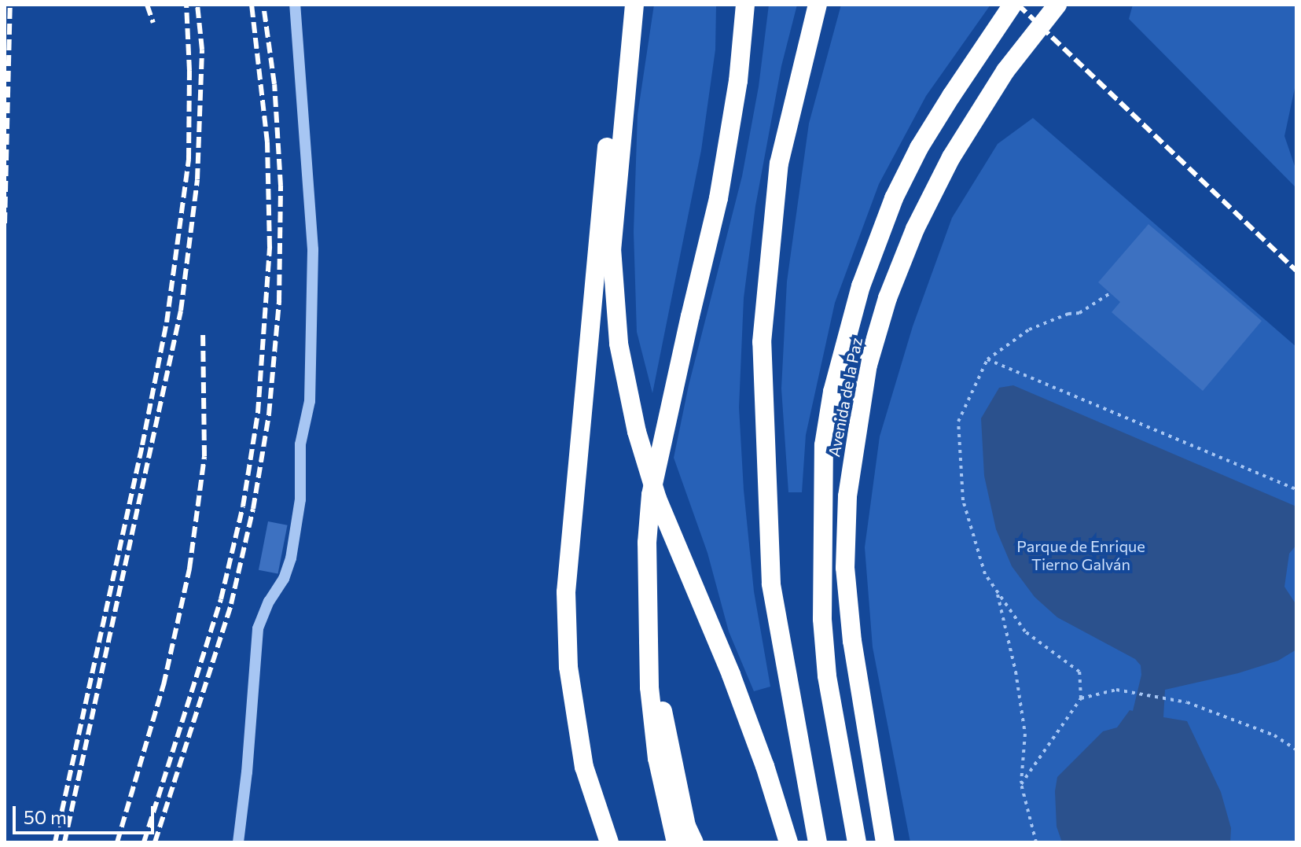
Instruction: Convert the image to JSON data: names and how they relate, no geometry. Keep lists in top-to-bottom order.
{
  "streets": {
    "highway": ["Avenida de la Paz"]
  },
  "parks": ["Parque de Enrique Tierno Galván"],
  "scale_bar": "50 m"
}
